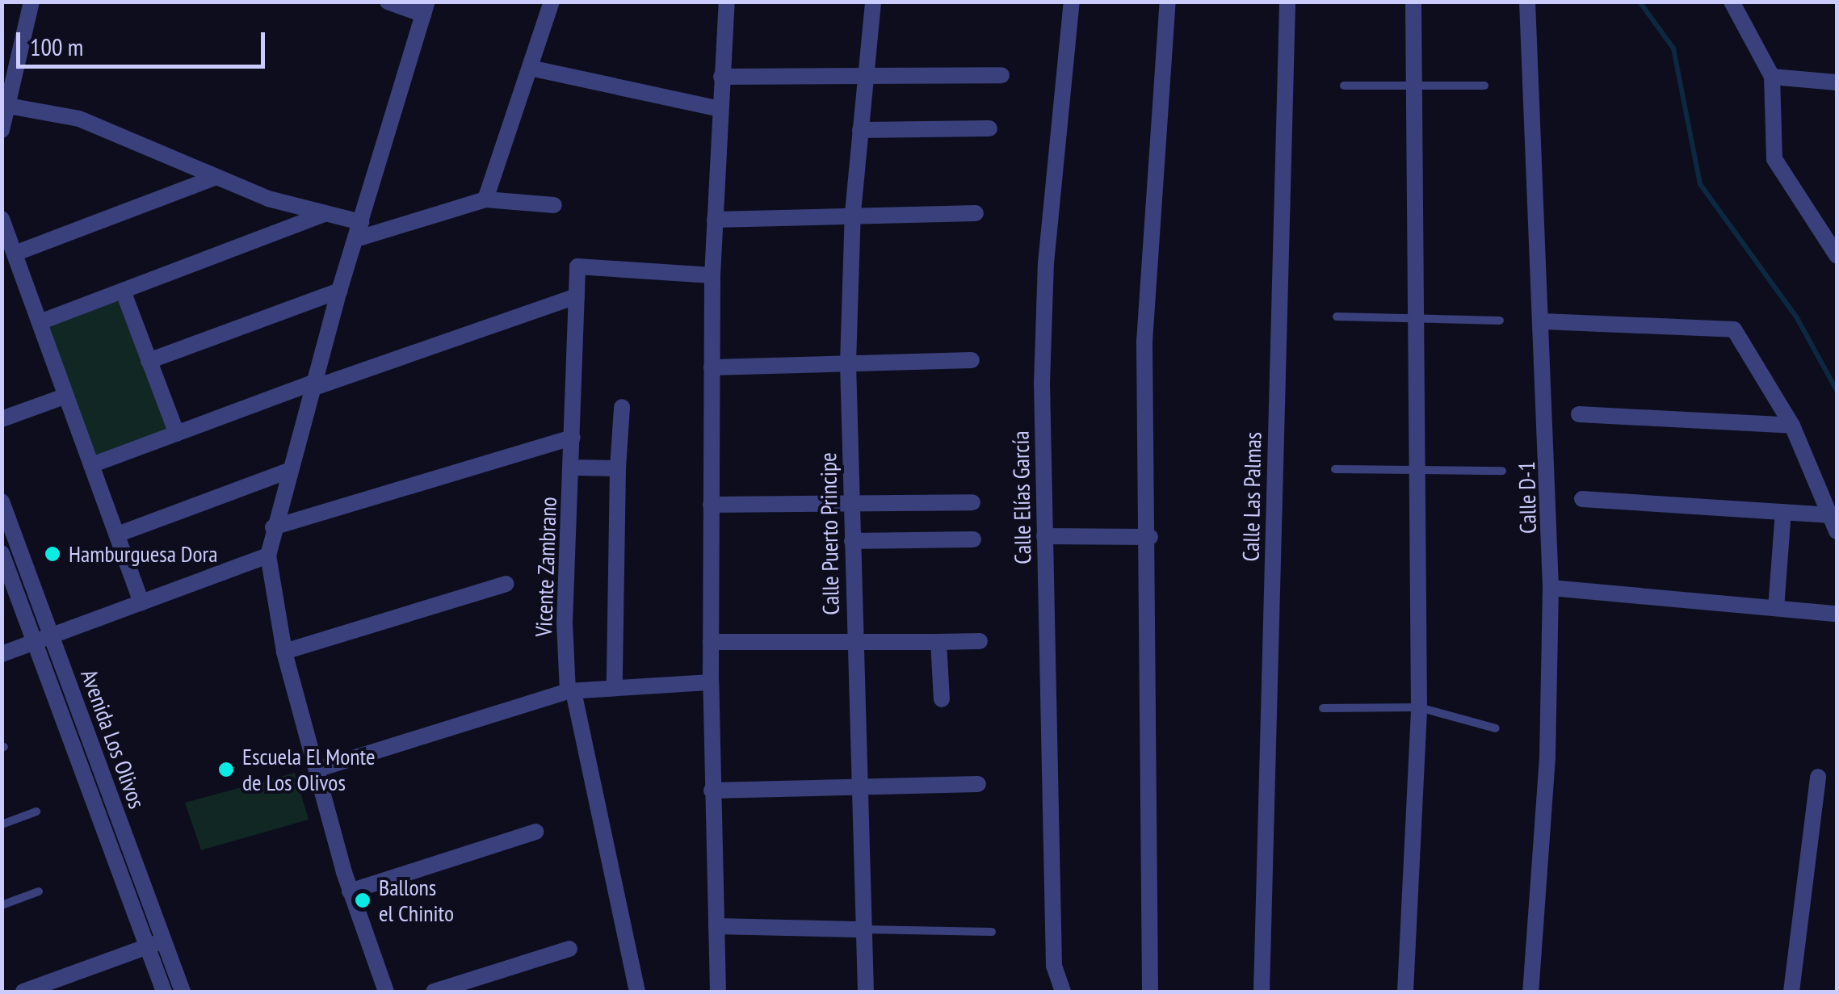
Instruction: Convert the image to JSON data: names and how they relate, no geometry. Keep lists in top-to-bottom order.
{
  "streets": {
    "street": [
      "Calle Las Palmas",
      "Calle Elías García",
      "Calle D-1",
      "Calle Puerto Principe",
      "Vicente Zambrano",
      "Avenida Los Olivos"
    ]
  },
  "places": ["Hamburguesa Dora", "Escuela El Monte de Los Olivos", "Ballons el Chinito"],
  "scale_bar": "100 m"
}
